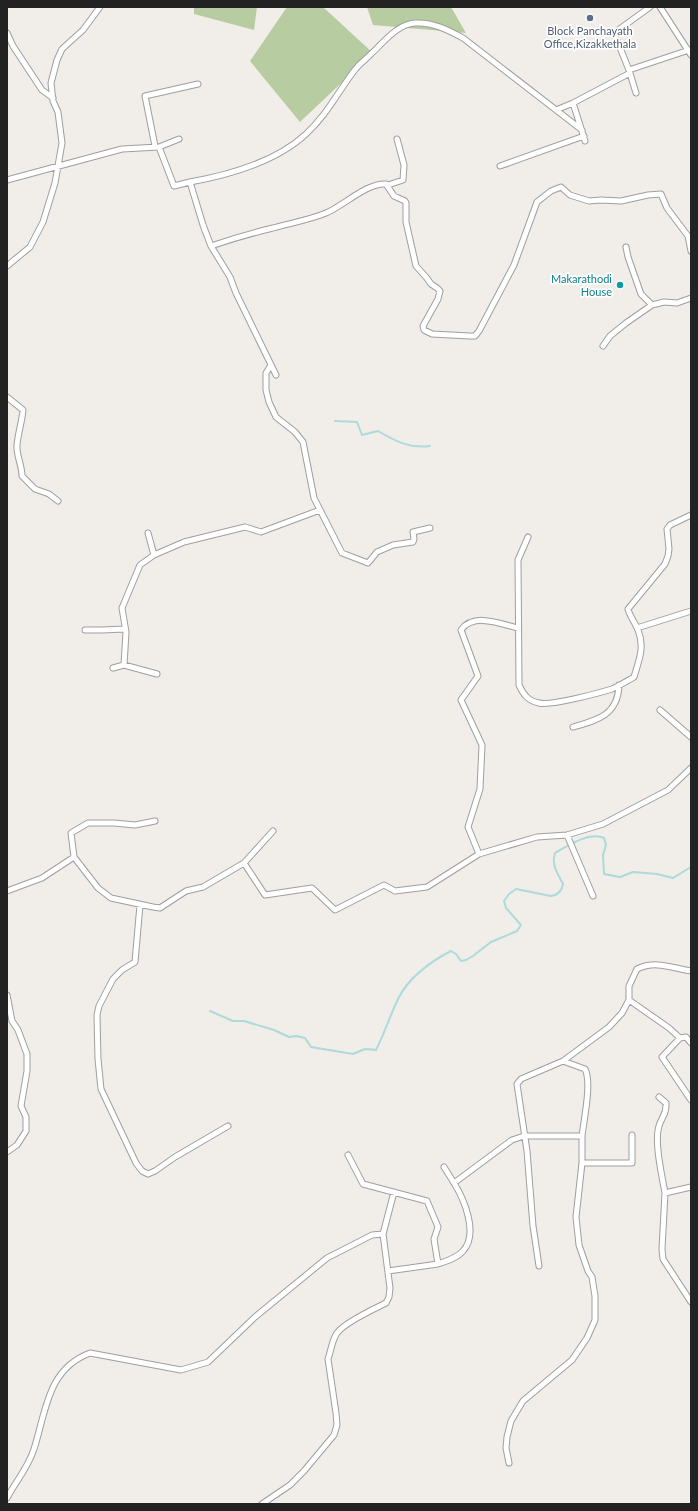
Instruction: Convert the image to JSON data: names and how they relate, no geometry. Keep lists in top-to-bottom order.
{
  "places": ["Block Panchayath Office,Kizakkethala", "Makarathodi House"]
}
